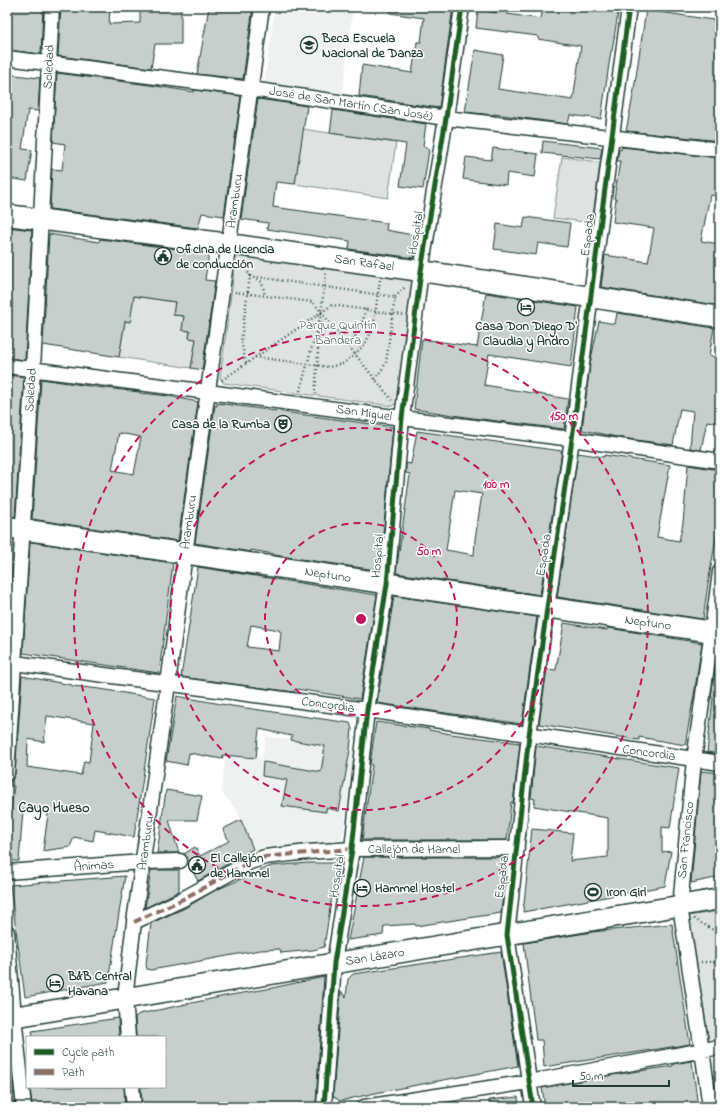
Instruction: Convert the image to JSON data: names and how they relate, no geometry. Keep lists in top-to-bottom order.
{
  "streets": {
    "street": [
      "Soledad",
      "José de San Martín (San José)",
      "Aramburu",
      "Hospital",
      "Espada",
      "San Rafael",
      "San Miguel",
      "Neptuno",
      "Concordia",
      "San Francisco",
      "Callejón de Hamel",
      "Ánimas",
      "San Lázaro"
    ]
  },
  "crossings": [
    ["Soledad", "José de San Martín (San José)"],
    ["Soledad", "San Rafael"],
    ["Soledad", "San Miguel"],
    ["Soledad", "Neptuno"],
    ["Soledad", "Concordia"],
    ["José de San Martín (San José)", "Aramburu"],
    ["José de San Martín (San José)", "Hospital"],
    ["José de San Martín (San José)", "Espada"],
    ["Aramburu", "San Rafael"],
    ["Aramburu", "San Miguel"],
    ["Aramburu", "Neptuno"],
    ["Aramburu", "Concordia"],
    ["Aramburu", "Callejón de Hamel"],
    ["Aramburu", "Ánimas"],
    ["Aramburu", "San Lázaro"],
    ["Hospital", "San Rafael"],
    ["Hospital", "San Miguel"],
    ["Hospital", "Neptuno"],
    ["Hospital", "Concordia"],
    ["Hospital", "Callejón de Hamel"],
    ["Hospital", "San Lázaro"],
    ["Espada", "San Rafael"],
    ["Espada", "San Miguel"],
    ["Espada", "Neptuno"],
    ["Espada", "Concordia"],
    ["Espada", "Callejón de Hamel"],
    ["Espada", "San Lázaro"],
    ["Neptuno", "San Francisco"],
    ["Concordia", "San Francisco"],
    ["San Francisco", "San Lázaro"]
  ],
  "districts": ["Cayo Hueso"],
  "parks": ["Parque Quintín Bandera"],
  "places": {
    "school or university": ["Beca Escuela Nacional de Danza"],
    "public building": ["Oficina de Licencia de conducción", "El Callejón de Hammel"],
    "hotel": ["Casa Don Diego D' Claudia y Andro", "Hammel Hostel", "B&B Central Havana"],
    "theatre": ["Casa de la Rumba"],
    "sports": ["Iron Girl"]
  },
  "legend": ["Cycle path", "Path"],
  "scale_bar": "50 m",
  "rings": ["150 m", "100 m", "50 m"]
}
